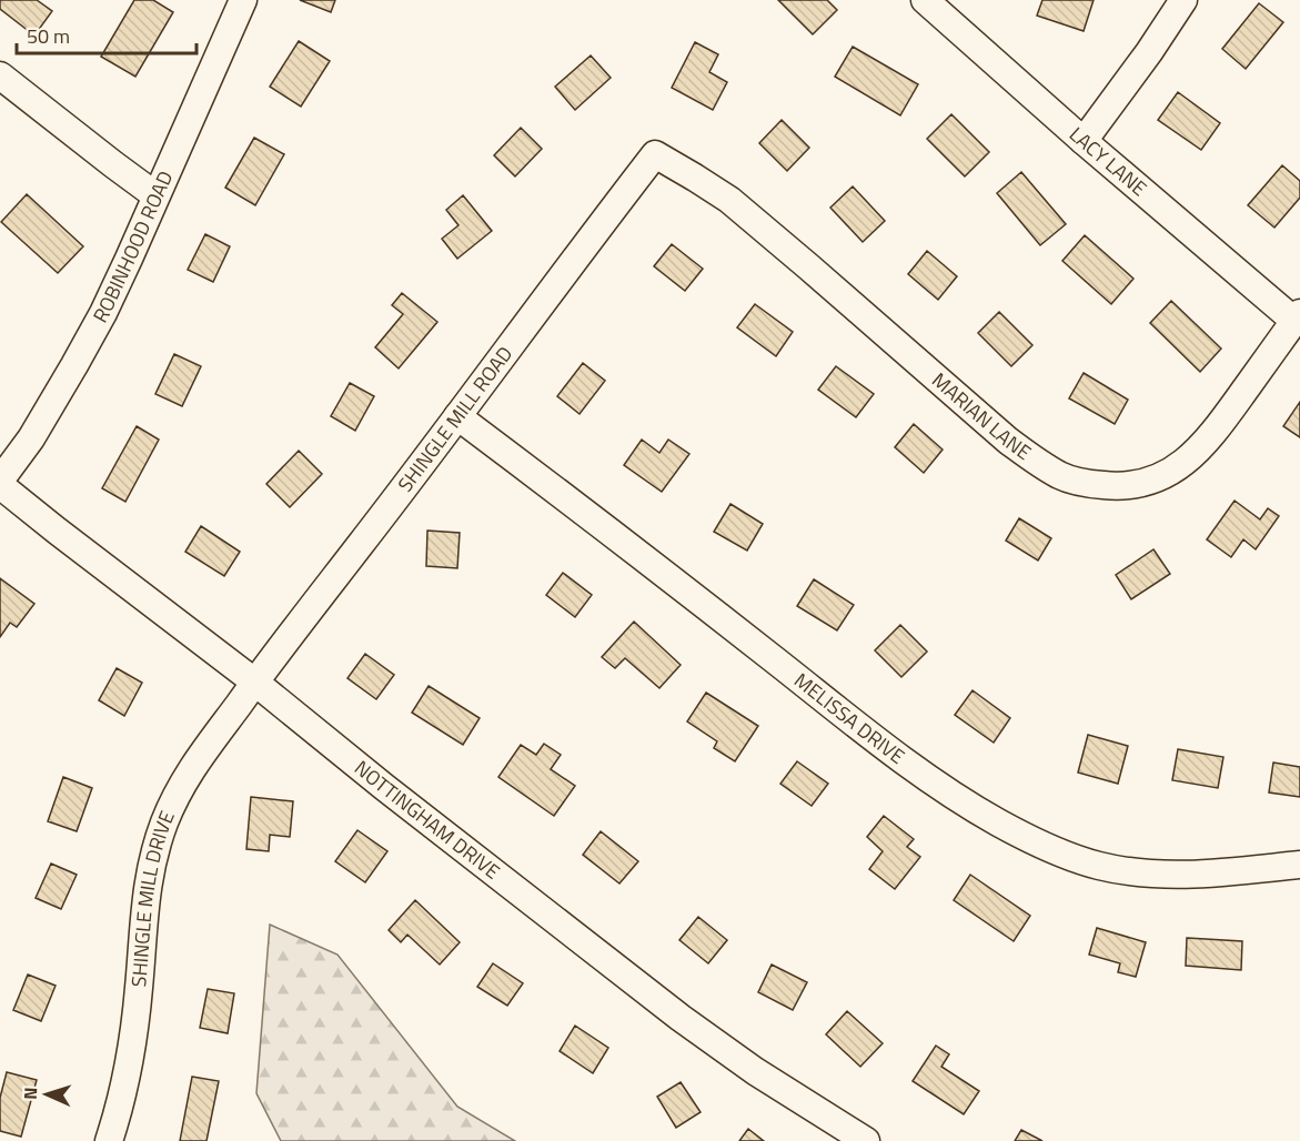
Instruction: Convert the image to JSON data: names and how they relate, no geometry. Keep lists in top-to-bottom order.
{
  "streets": {
    "street": [
      "LACY LANE",
      "ROBINHOOD ROAD",
      "MARIAN LANE",
      "SHINGLE MILL ROAD",
      "MELISSA DRIVE",
      "NOTTINGHAM DRIVE",
      "SHINGLE MILL DRIVE"
    ]
  },
  "crossings": [
    ["LACY LANE", "MARIAN LANE"],
    ["ROBINHOOD ROAD", "NOTTINGHAM DRIVE"],
    ["MARIAN LANE", "SHINGLE MILL ROAD"],
    ["SHINGLE MILL ROAD", "MELISSA DRIVE"],
    ["SHINGLE MILL ROAD", "NOTTINGHAM DRIVE"],
    ["SHINGLE MILL ROAD", "SHINGLE MILL DRIVE"],
    ["NOTTINGHAM DRIVE", "SHINGLE MILL DRIVE"]
  ],
  "scale_bar": "50 m",
  "north": "left"
}
